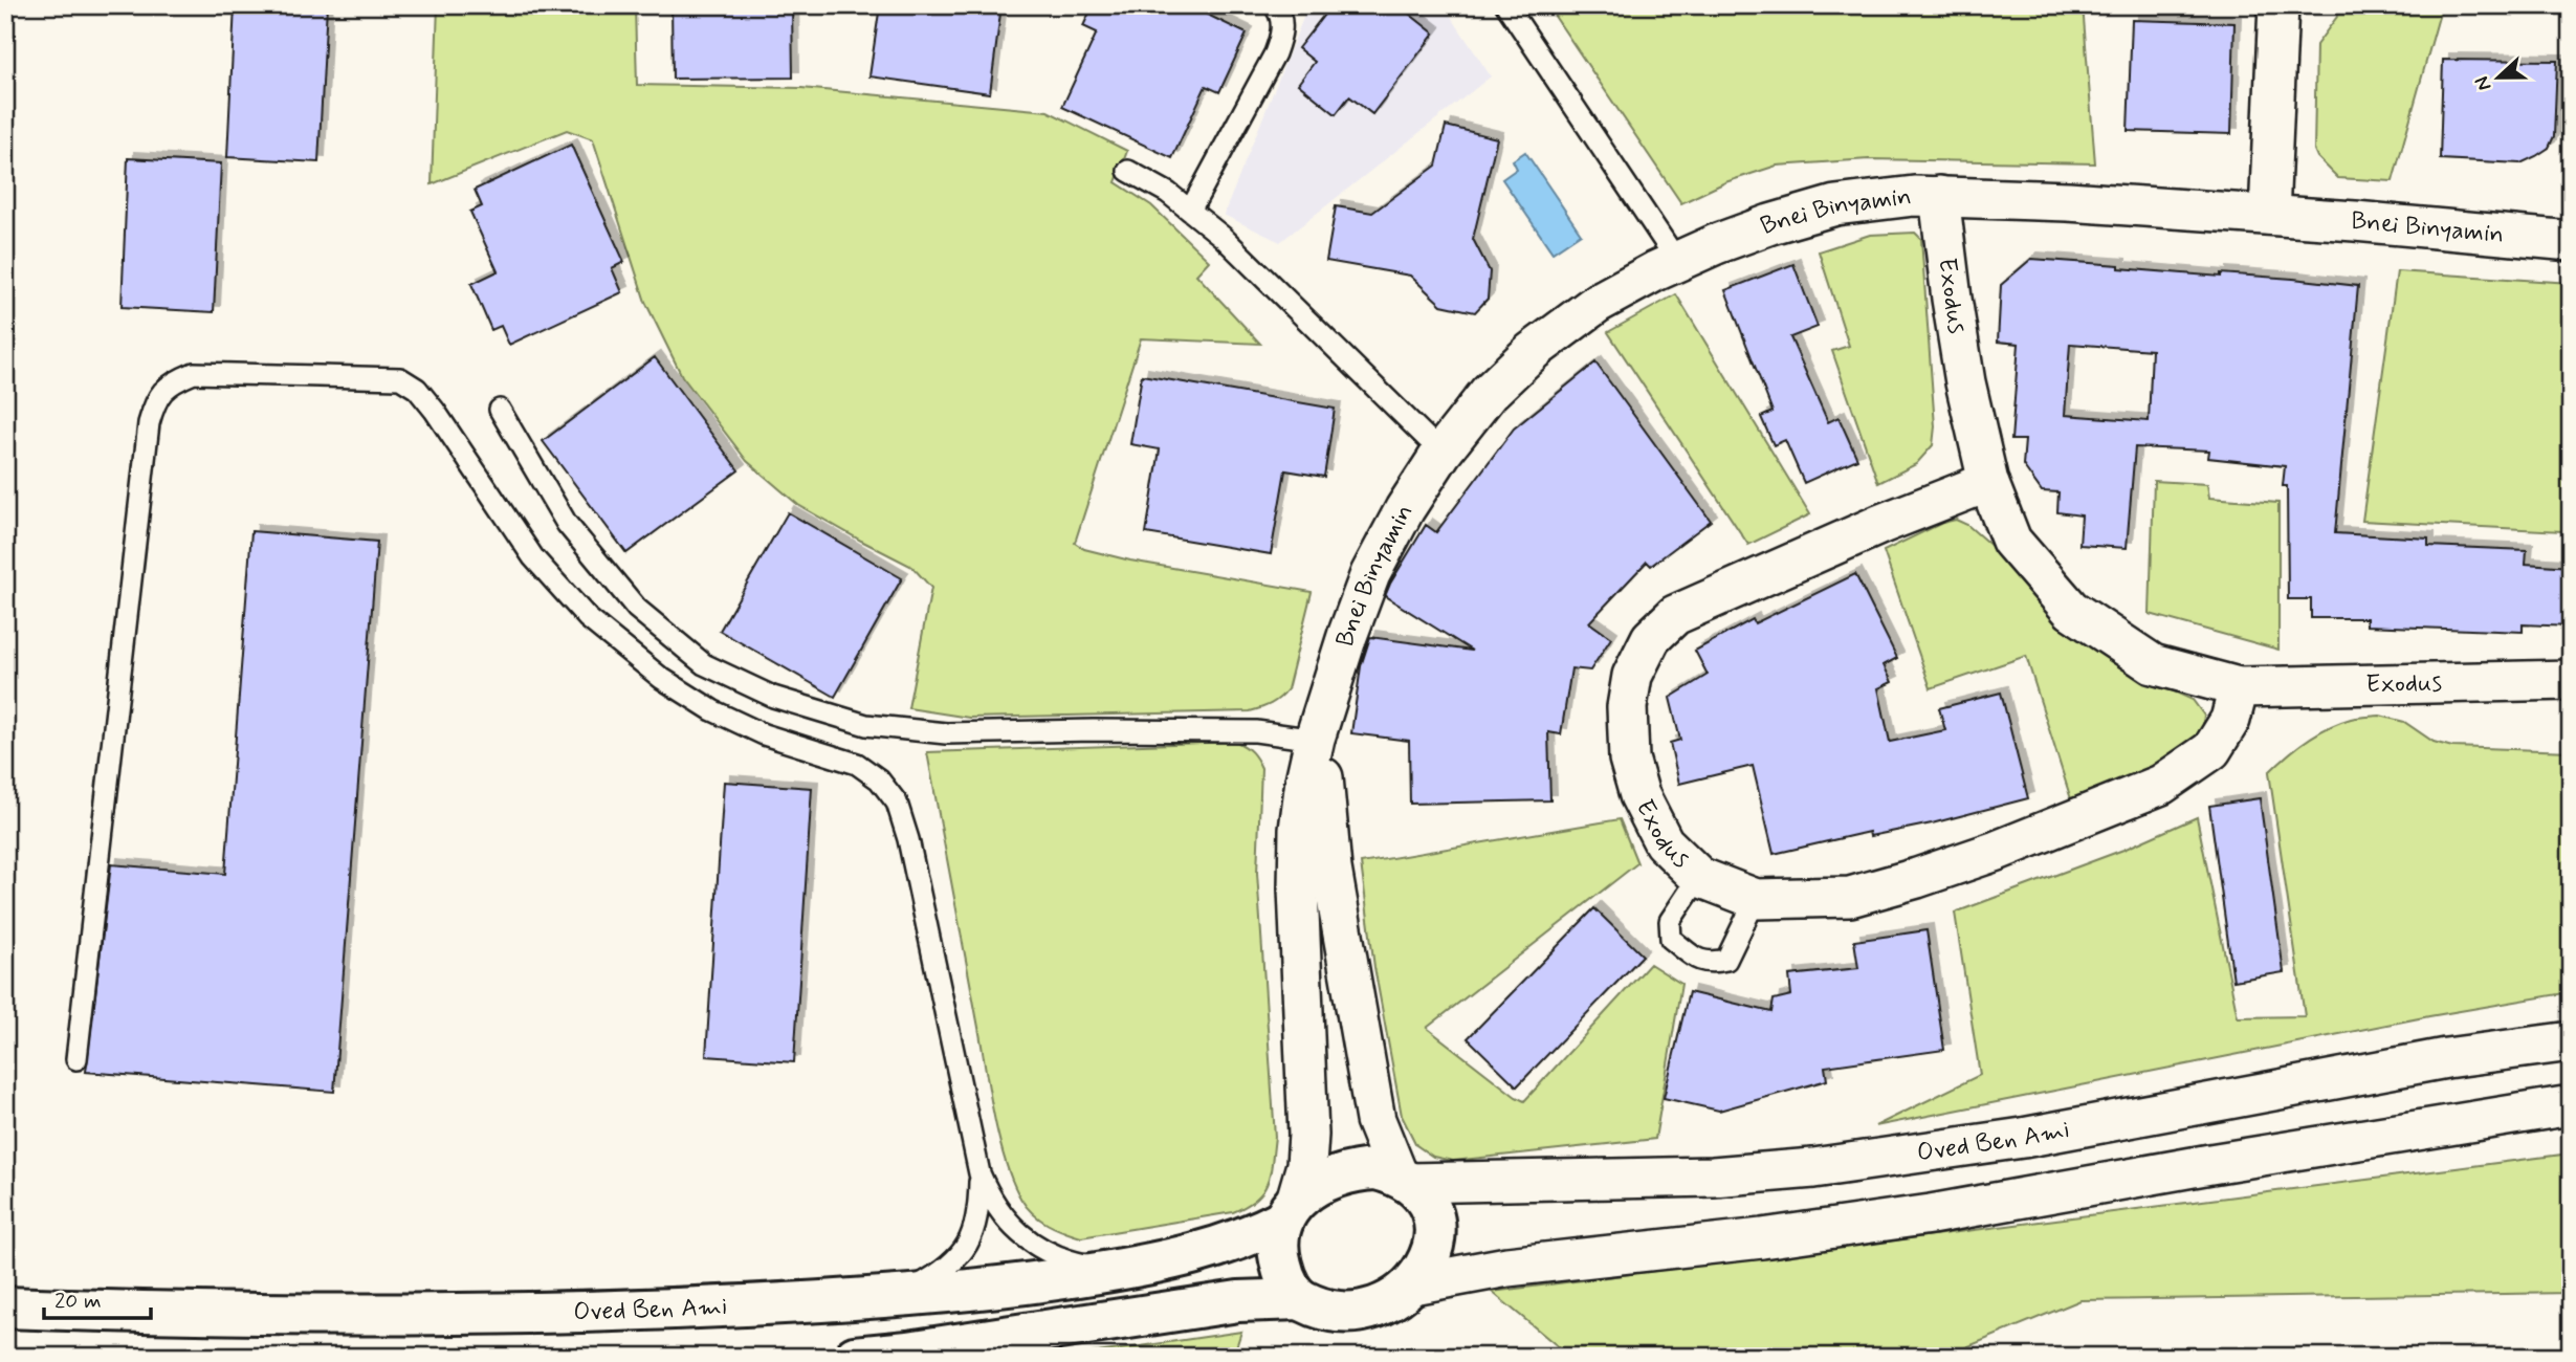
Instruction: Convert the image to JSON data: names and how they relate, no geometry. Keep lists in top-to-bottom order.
{
  "streets": {
    "street": ["Bnei Binyamin", "Exodus", "Oved Ben Ami"]
  },
  "crossings": [
    ["Bnei Binyamin", "Exodus"],
    ["Bnei Binyamin", "Oved Ben Ami"]
  ],
  "scale_bar": "20 m",
  "north": "left"
}
